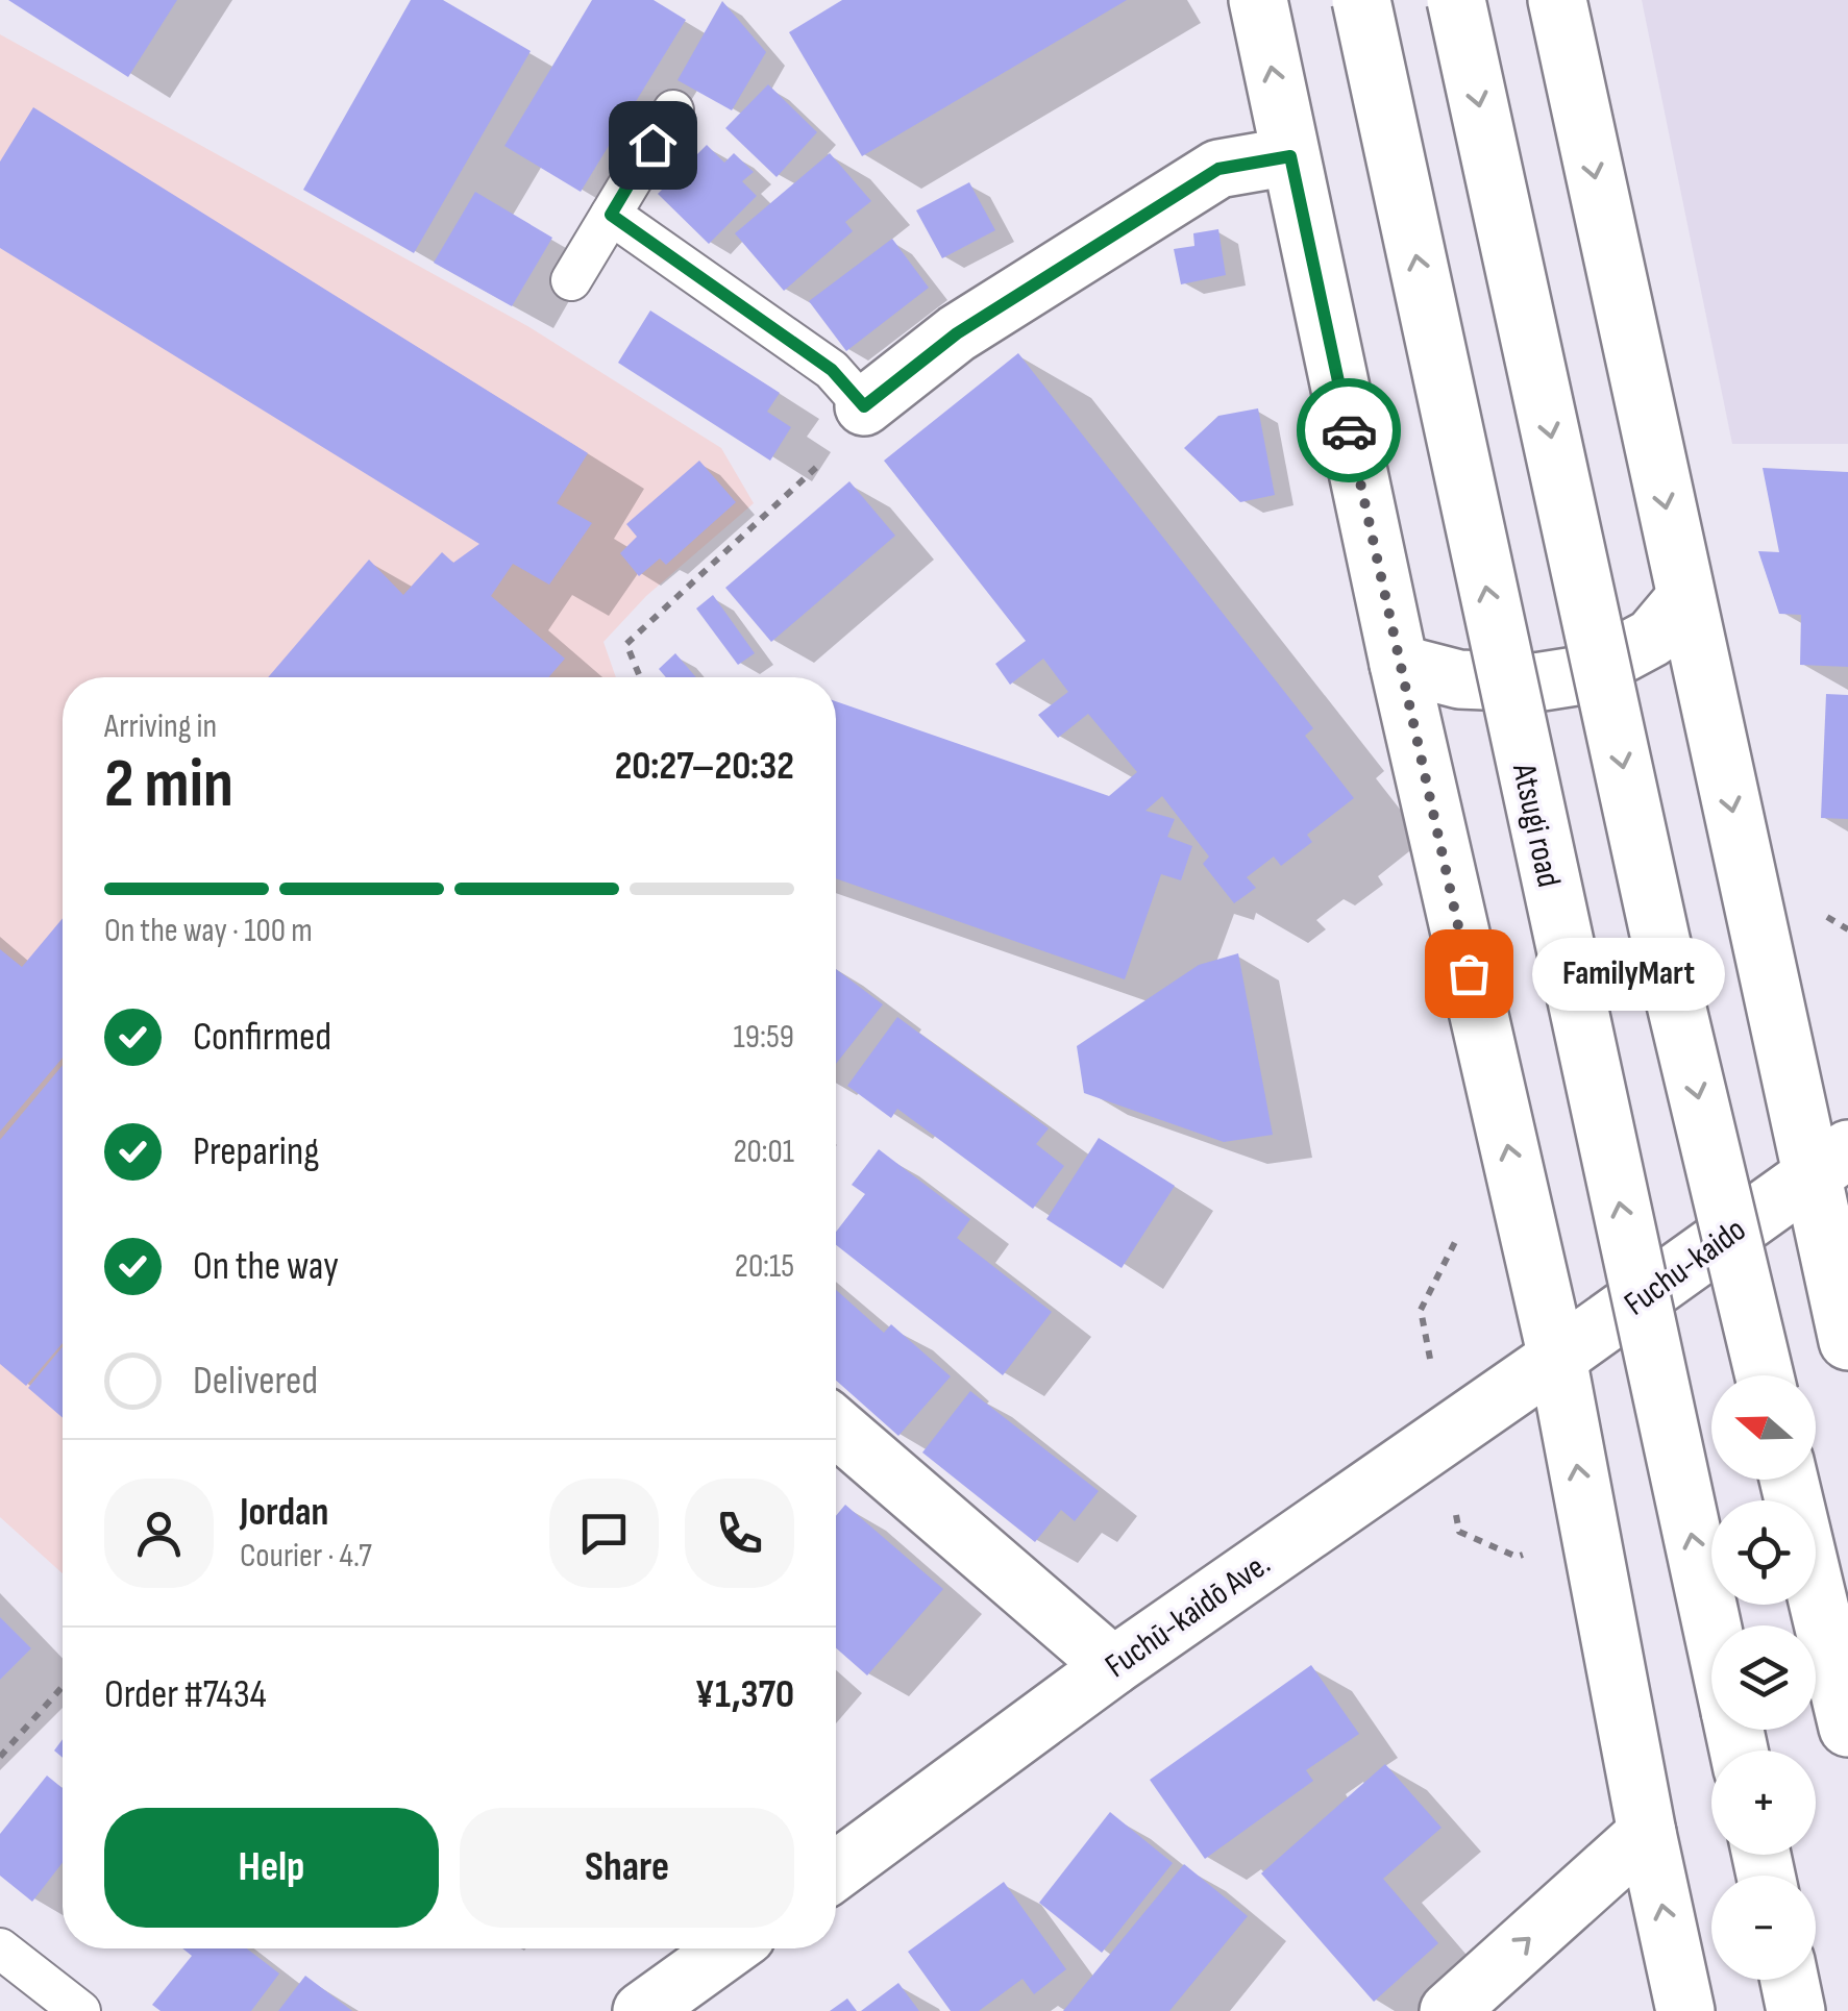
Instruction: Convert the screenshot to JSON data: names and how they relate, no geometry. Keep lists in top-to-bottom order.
{
  "streets": {
    "main road": ["Atsugi road", "Fuchu-kaido", "Fuchū-kaidō Ave."]
  },
  "crossings": [
    ["Fuchu-kaido", "Fuchū-kaidō Ave."]
  ],
  "places": ["FamilyMart"],
  "north": "left",
  "page": {
    "heading": ["2 min", "Arriving in", "20:27–20:32"],
    "panel": [
      "Jordan",
      "Courier · 4.7",
      "Order #7434",
      "¥1,370"
    ],
    "bar": "On the way · 100 m",
    "bubble": "FamilyMart",
    "list": [
      ["Confirmed", "19:59"],
      ["Preparing", "20:01"],
      ["On the way", "20:15"],
      "Delivered"
    ],
    "map_buttons": ["+", "−"],
    "buttons": ["Help", "Share"]
  }
}
